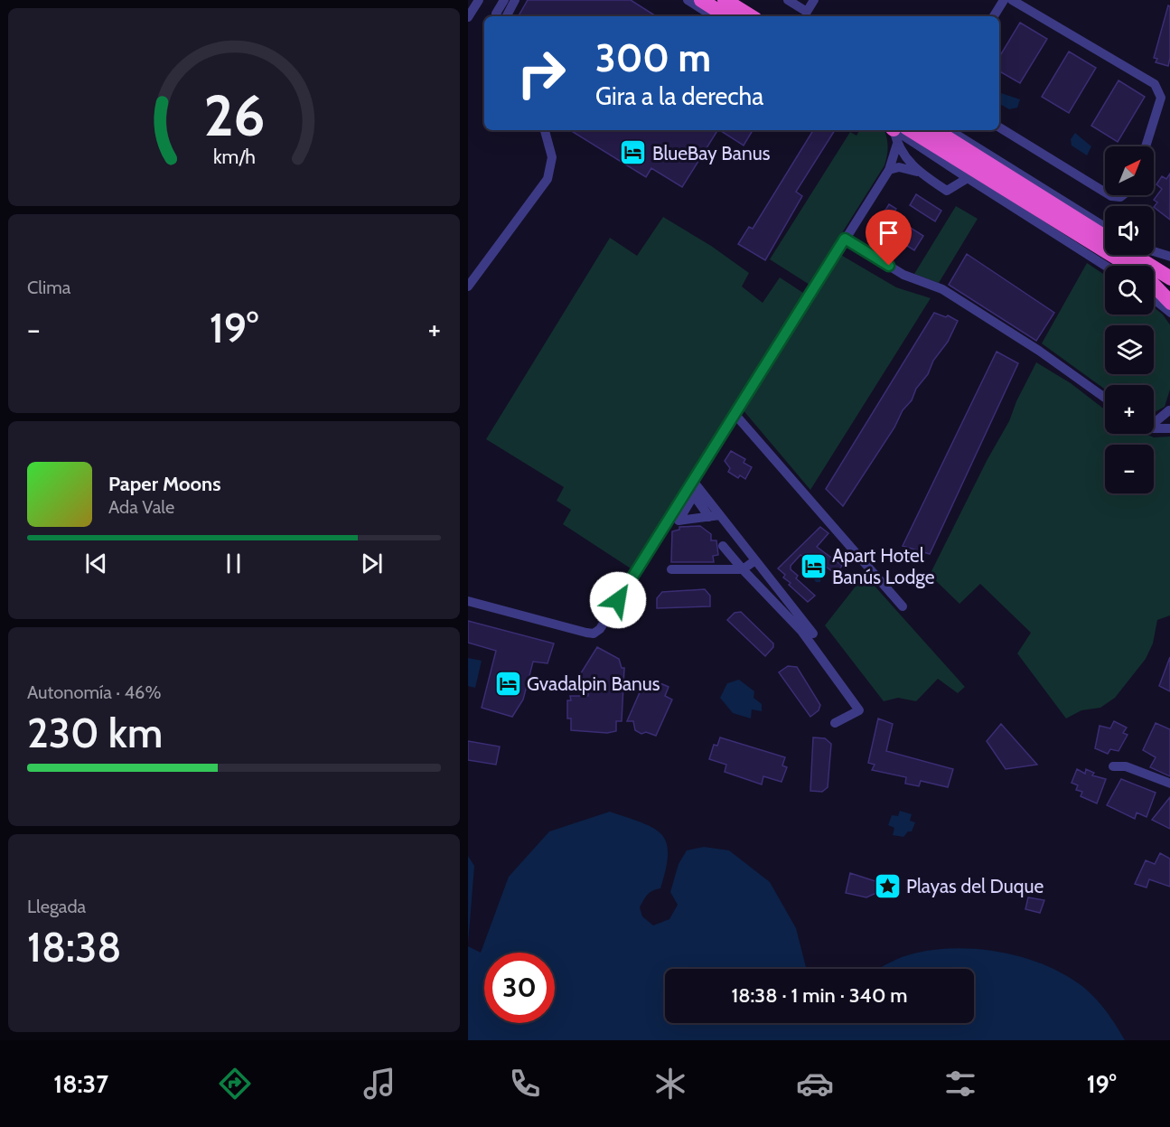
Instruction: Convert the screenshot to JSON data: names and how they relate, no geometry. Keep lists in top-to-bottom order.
{
  "places": {
    "hotel": ["BlueBay Banus", "Apart Hotel Banús Lodge", "Gvadalpin Banus"],
    "place": ["Playas del Duque"]
  },
  "north": "top right",
  "page": {
    "turn": ["300 m", "Gira a la derecha"],
    "map_buttons": ["+", "−"],
    "tile": [
      "Clima",
      ["Autonomía · 46%", "230 km"],
      ["Llegada", "18:38"]
    ],
    "heat": ["−", "19°", "+"],
    "song": ["Paper Moons", "Ada Vale"],
    "limit": "30",
    "trip": "18:38 · 1 min · 340 m",
    "tabs": ["18:37", "19°"],
    "gauge": ["26", "km/h"]
  }
}
